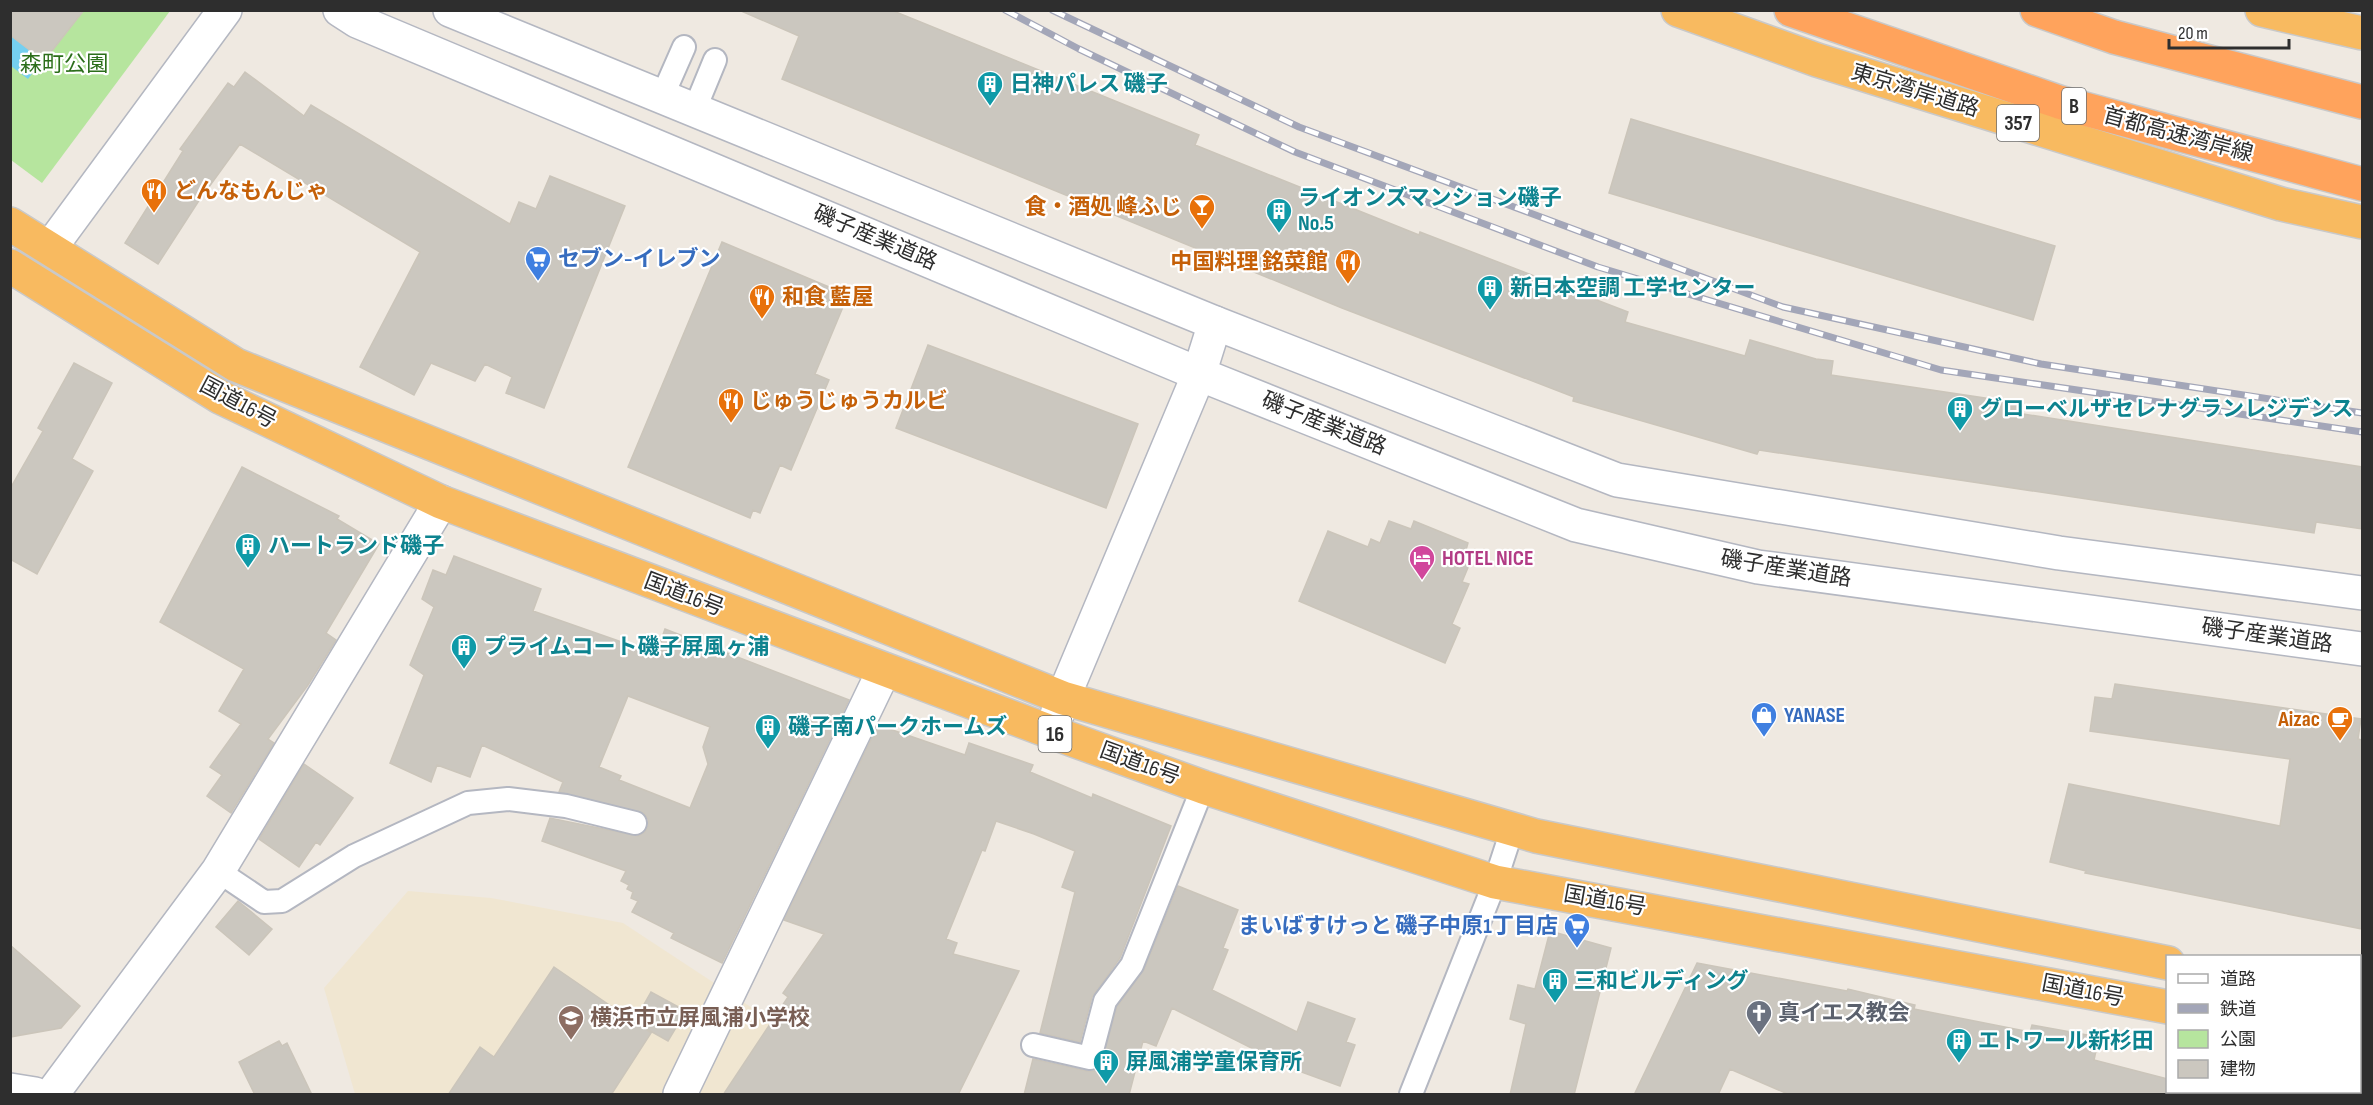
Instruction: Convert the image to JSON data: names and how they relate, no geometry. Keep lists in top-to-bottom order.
{
  "streets": {
    "highway": [
      "東京湾岸道路",
      "B",
      "357",
      "首都高速湾岸線",
      "国道16号",
      "16"
    ],
    "street": ["磯子産業道路"]
  },
  "parks": ["森町公園"],
  "places": {
    "building": [
      "日神パレス 磯子",
      "ライオンズマンション磯子 No.5",
      "新日本空調 工学センター",
      "グローベルザセレナグランレジデンス",
      "ハートランド磯子",
      "プライムコート磯子屏風ヶ浦",
      "磯子南パークホームズ",
      "三和ビルディング",
      "エトワール新杉田",
      "屏風浦学童保育所"
    ],
    "restaurant": [
      "どんなもんじゃ",
      "中国料理 銘菜館",
      "和食 藍屋",
      "じゅうじゅうカルビ"
    ],
    "bar": ["食・酒処 峰ふじ"],
    "supermarket": ["セブン-イレブン", "まいばすけっと 磯子中原1丁目店"],
    "hotel": ["HOTEL NICE"],
    "shop": ["YANASE"],
    "cafe": ["Aizac"],
    "church": ["真イエス教会"],
    "school or university": ["横浜市立屏風浦小学校"]
  },
  "legend": [
    "道路",
    "鉄道",
    "公園",
    "建物"
  ],
  "scale_bar": "20 m"
}
